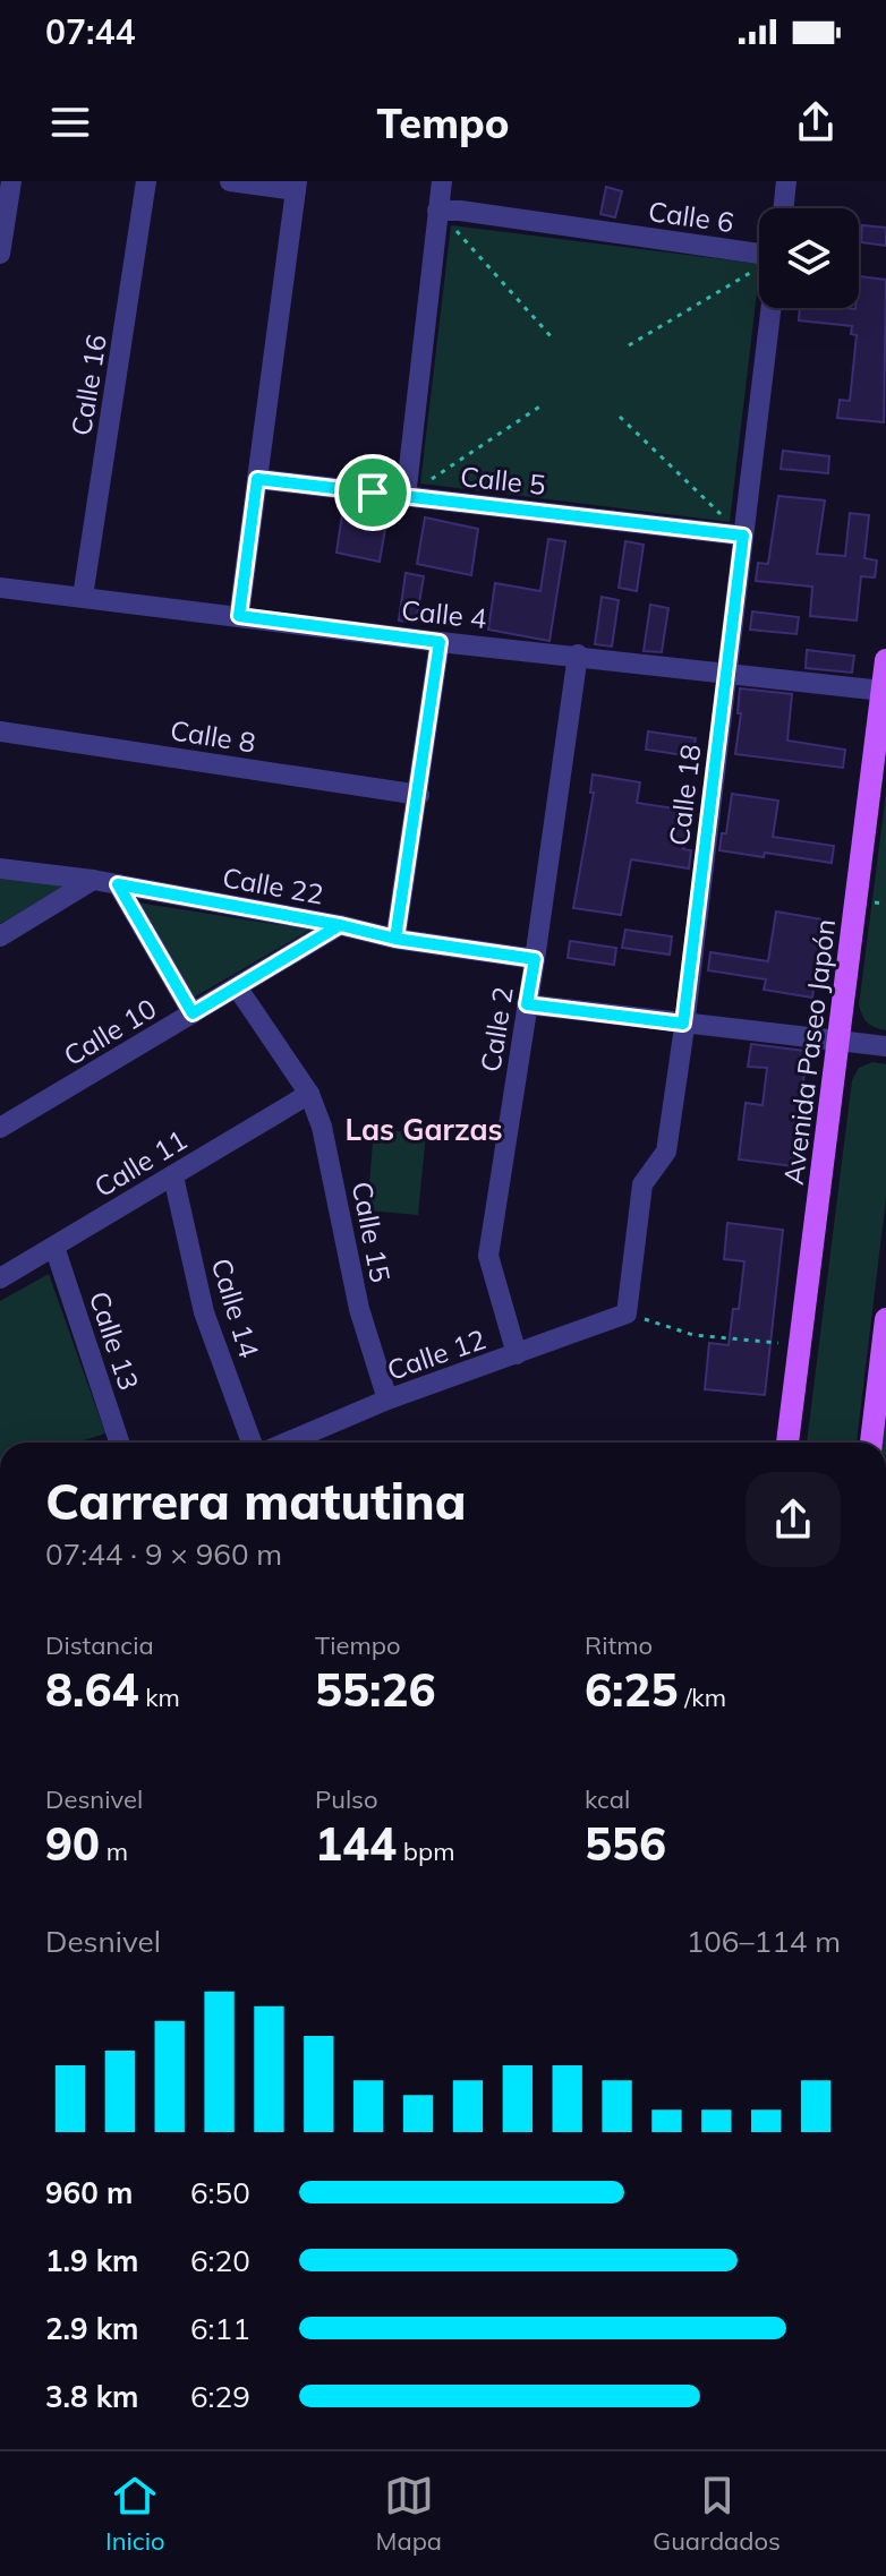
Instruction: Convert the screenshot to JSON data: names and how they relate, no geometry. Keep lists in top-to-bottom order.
{
  "streets": {
    "main road": ["Avenida Paseo Japón"],
    "street": [
      "Calle 6",
      "Calle 16",
      "Calle 5",
      "Calle 4",
      "Calle 8",
      "Calle 18",
      "Calle 22",
      "Calle 2",
      "Calle 10",
      "Calle 11",
      "Calle 15",
      "Calle 14",
      "Calle 13",
      "Calle 12"
    ]
  },
  "crossings": [
    ["Calle 16", "Calle 4"],
    ["Calle 5", "Calle 18"],
    ["Calle 4", "Calle 18"],
    ["Calle 4", "Calle 2"],
    ["Calle 4", "Avenida Paseo Japón"],
    ["Calle 18", "Calle 12"],
    ["Calle 22", "Calle 2"],
    ["Calle 22", "Calle 10"],
    ["Calle 2", "Calle 12"],
    ["Calle 10", "Calle 15"],
    ["Calle 11", "Calle 15"],
    ["Calle 11", "Calle 14"],
    ["Calle 11", "Calle 13"],
    ["Calle 15", "Calle 12"]
  ],
  "districts": ["Las Garzas"],
  "page": {
    "status": "07:44",
    "header": "Tempo",
    "heading": ["Carrera matutina", "07:44 · 9 × 960 m"],
    "stats": [
      ["Distancia", "8.64 km"],
      ["Tiempo", "55:26"],
      ["Ritmo", "6:25 /km"],
      ["Desnivel", "90 m"],
      ["Pulso", "144 bpm"],
      ["kcal", "556"]
    ],
    "chart": ["Desnivel", "106–114 m"],
    "list": [
      {
        "name": "960 m",
        "note": "6:50"
      },
      {
        "name": "1.9 km",
        "note": "6:20"
      },
      {
        "name": "2.9 km",
        "note": "6:11"
      },
      {
        "name": "3.8 km",
        "note": "6:29"
      }
    ],
    "tabs": ["Inicio", "Mapa", "Guardados"]
  }
}
